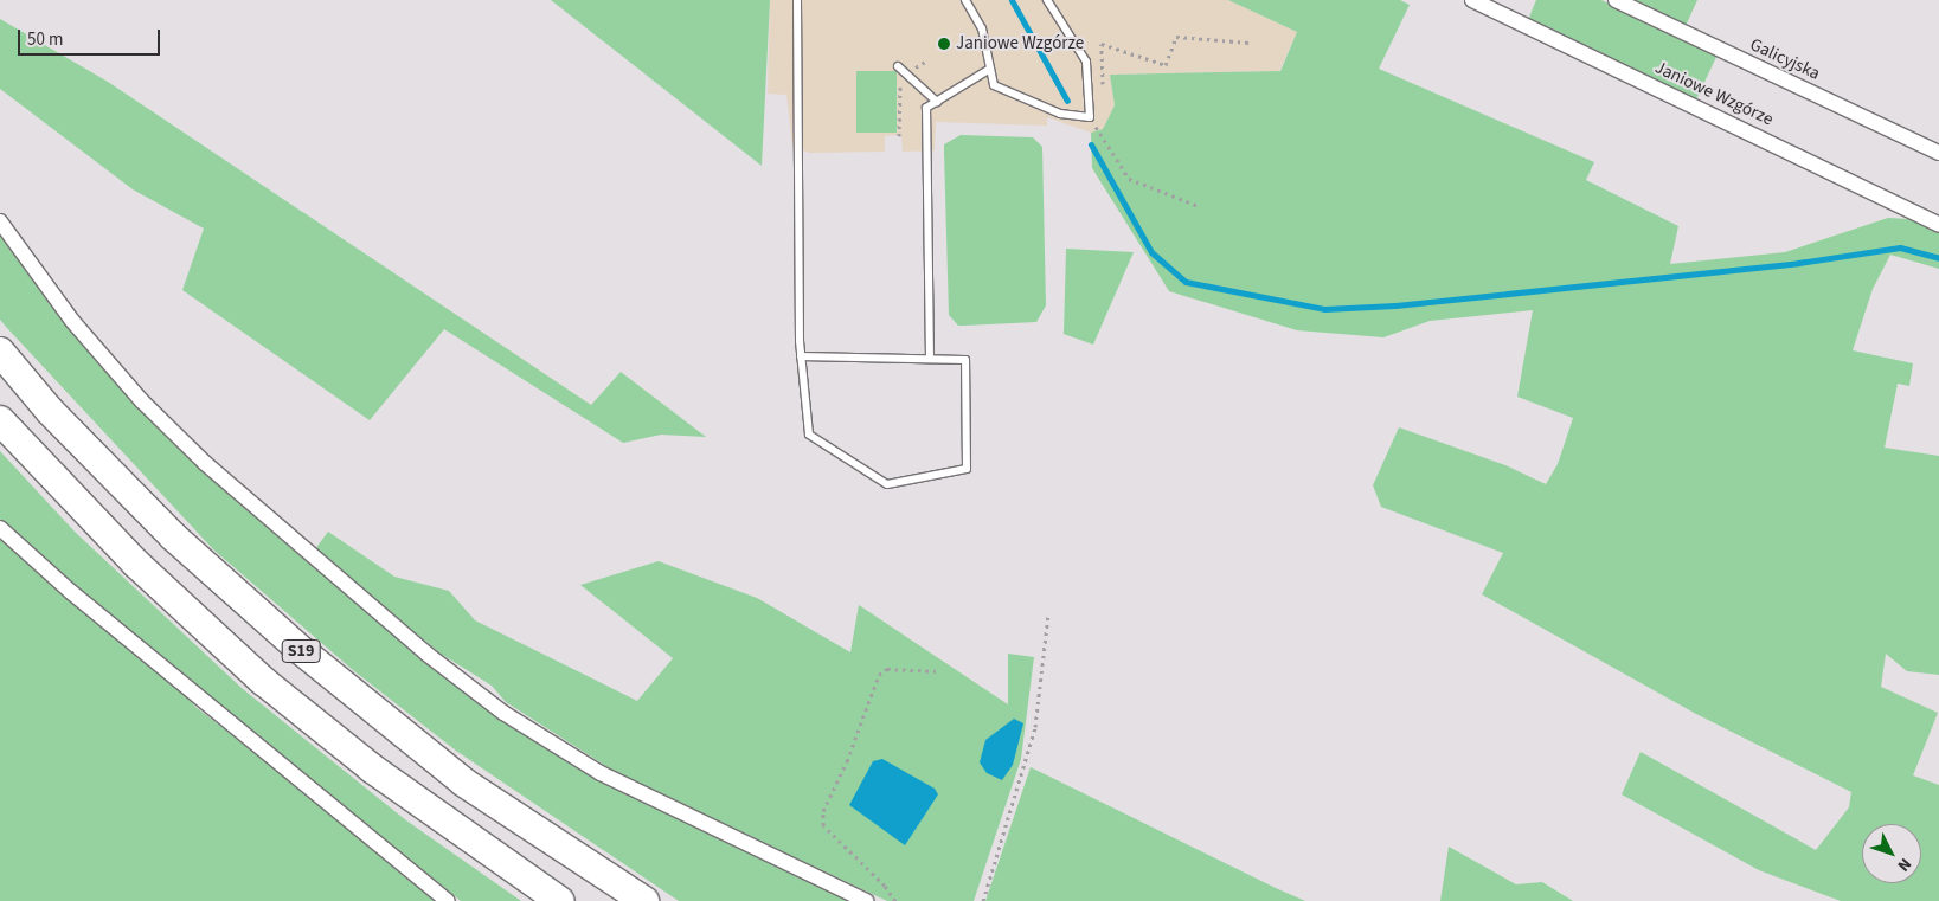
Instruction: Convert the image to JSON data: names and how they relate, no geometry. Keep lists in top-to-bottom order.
{
  "streets": {
    "highway": ["S19"],
    "street": ["Galicyjska", "Janiowe Wzgórze"]
  },
  "places": ["Janiowe Wzgórze"],
  "scale_bar": "50 m",
  "north": "bottom right"
}
